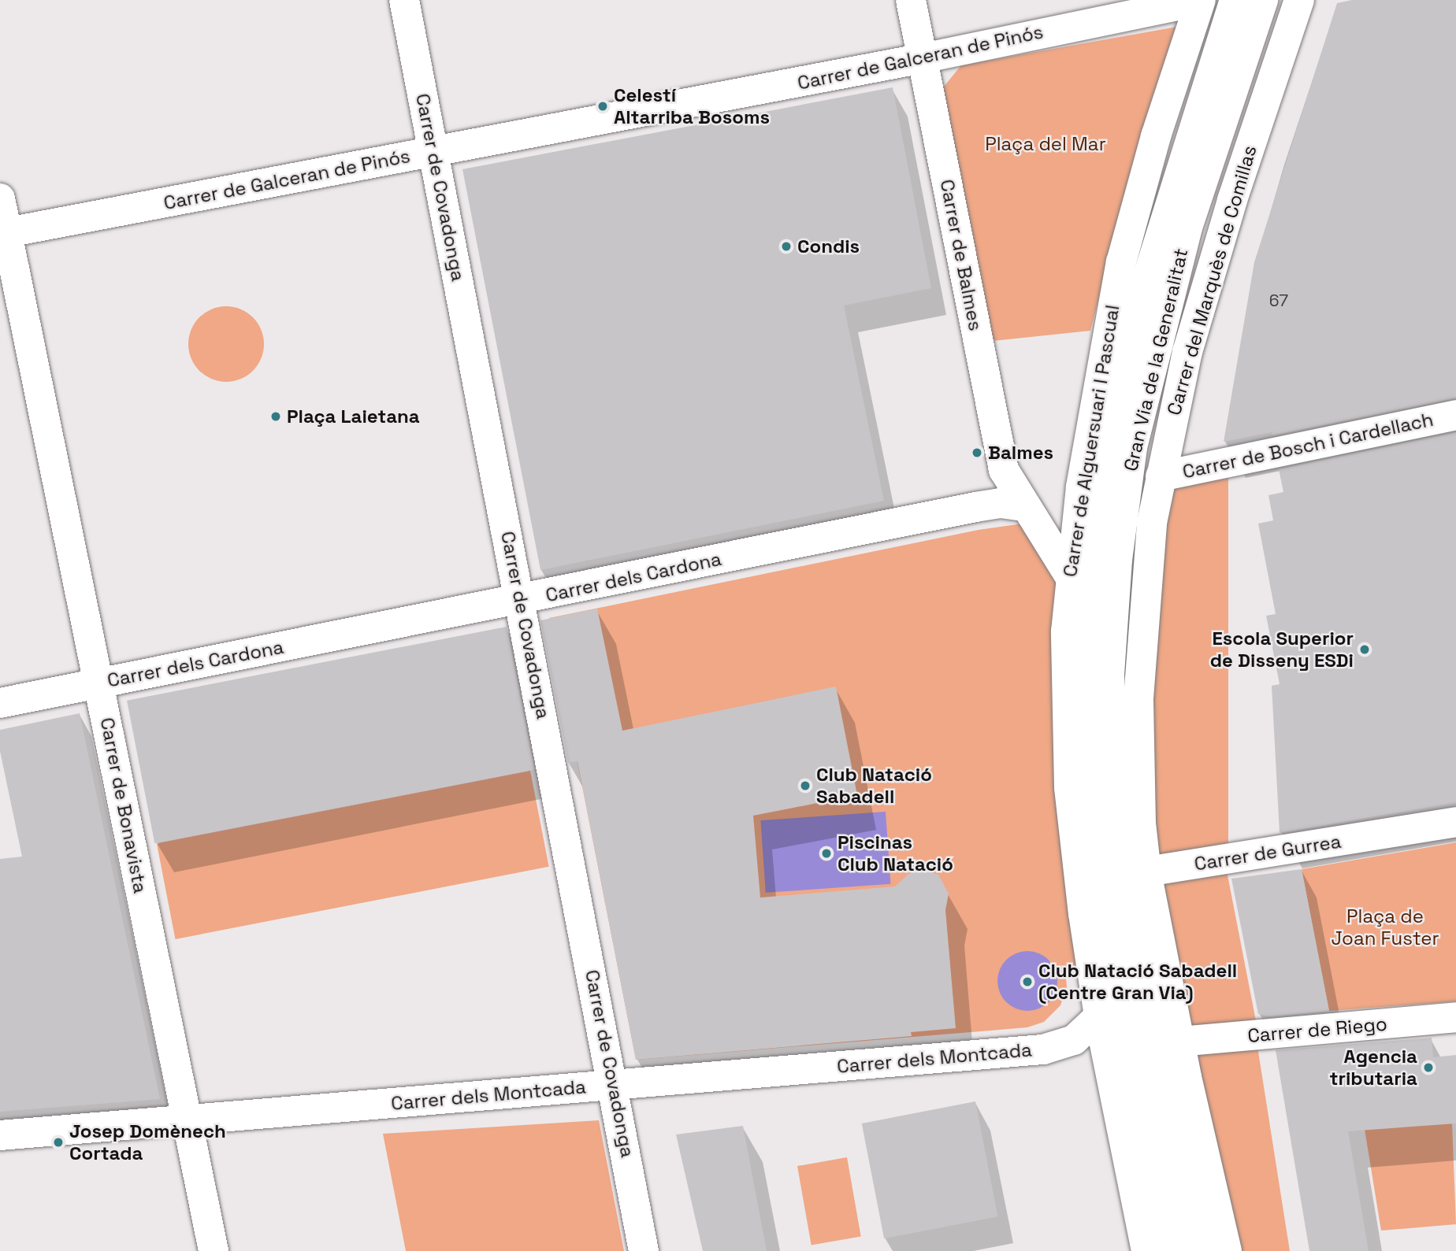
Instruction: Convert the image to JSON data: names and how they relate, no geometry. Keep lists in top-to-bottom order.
{
  "streets": {
    "street": [
      "Carrer de Galceran de Pinós",
      "Carrer de Covadonga",
      "Carrer de Balmes",
      "Carrer del Marquès de Comillas",
      "Gran Via de la Generalitat",
      "Carrer de Alguersuari I Pascual",
      "Carrer de Bosch i Cardellach",
      "Carrer dels Cardona",
      "Carrer de Bonavista",
      "Carrer de Gurrea",
      "Carrer de Riego",
      "Carrer dels Montcada"
    ]
  },
  "crossings": [
    ["Carrer de Galceran de Pinós", "Carrer de Covadonga"],
    ["Carrer de Galceran de Pinós", "Carrer de Balmes"],
    ["Carrer de Galceran de Pinós", "Carrer de Bonavista"],
    ["Carrer de Covadonga", "Carrer dels Cardona"],
    ["Carrer de Covadonga", "Carrer dels Montcada"],
    ["Carrer de Balmes", "Carrer dels Cardona"],
    ["Carrer del Marquès de Comillas", "Gran Via de la Generalitat"],
    ["Carrer del Marquès de Comillas", "Carrer de Alguersuari I Pascual"],
    ["Carrer del Marquès de Comillas", "Carrer de Bosch i Cardellach"],
    ["Carrer del Marquès de Comillas", "Carrer de Gurrea"],
    ["Carrer del Marquès de Comillas", "Carrer de Riego"],
    ["Gran Via de la Generalitat", "Carrer de Alguersuari I Pascual"],
    ["Gran Via de la Generalitat", "Carrer de Gurrea"],
    ["Gran Via de la Generalitat", "Carrer dels Montcada"],
    ["Carrer de Alguersuari I Pascual", "Carrer de Gurrea"],
    ["Carrer dels Cardona", "Carrer de Bonavista"],
    ["Carrer de Bonavista", "Carrer dels Montcada"]
  ],
  "parks": ["Plaça del Mar", "Plaça de Joan Fuster"],
  "places": [
    "Celestí Altarriba Bosoms",
    "Condis",
    "Plaça Laietana",
    "Balmes",
    "Escola Superior de Disseny ESDi",
    "Club Natació Sabadell",
    "Piscinas Club Natació",
    "Club Natació Sabadell (Centre Gran Via)",
    "Agencia tributaria",
    "Josep Domènech Cortada"
  ],
  "house_numbers": ["67"]
}
